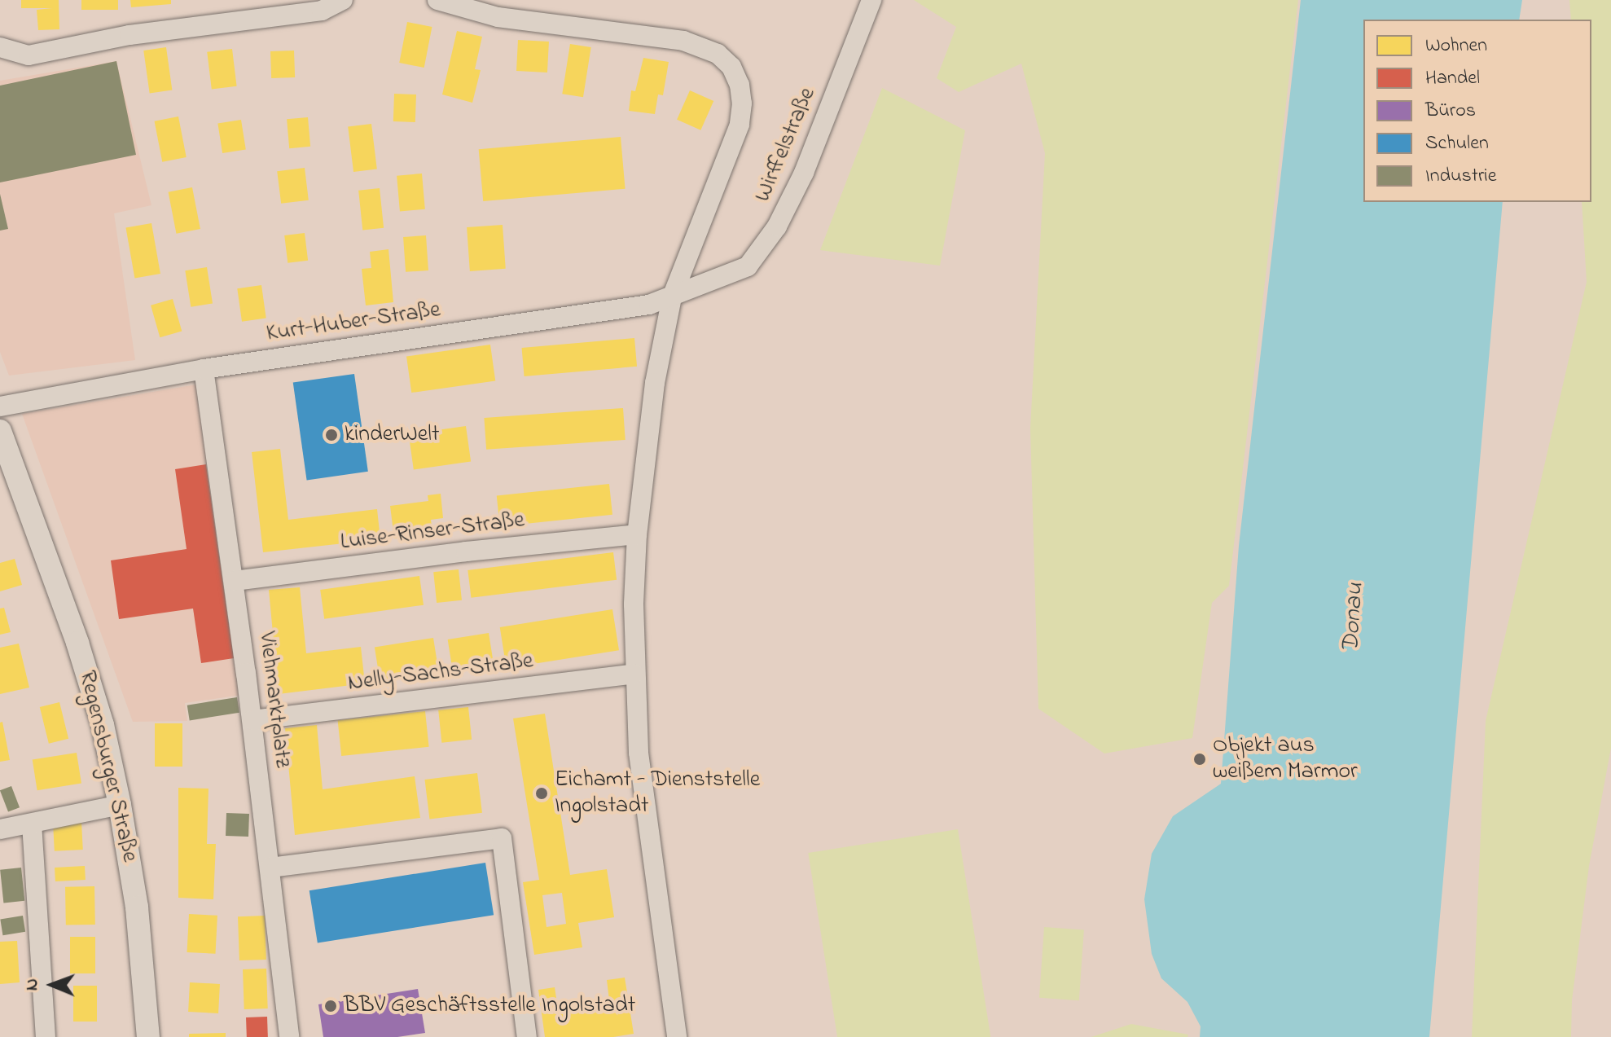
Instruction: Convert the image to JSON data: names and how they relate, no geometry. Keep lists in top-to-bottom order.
{
  "streets": {
    "street": [
      "Wirffelstraße",
      "Kurt-Huber-Straße",
      "Luise-Rinser-Straße",
      "Nelly-Sachs-Straße",
      "Viehmarktplatz",
      "Regensburger Straße"
    ]
  },
  "crossings": [
    ["Wirffelstraße", "Kurt-Huber-Straße"],
    ["Kurt-Huber-Straße", "Viehmarktplatz"],
    ["Luise-Rinser-Straße", "Viehmarktplatz"],
    ["Nelly-Sachs-Straße", "Viehmarktplatz"]
  ],
  "water": ["Donau"],
  "places": [
    "kinderWelt",
    "Objekt aus weißem Marmor",
    "Eichamt - Dienststelle Ingolstadt",
    "BBV Geschäftsstelle Ingolstadt"
  ],
  "legend": [
    "Wohnen",
    "Handel",
    "Büros",
    "Schulen",
    "Industrie"
  ],
  "north": "left"
}
